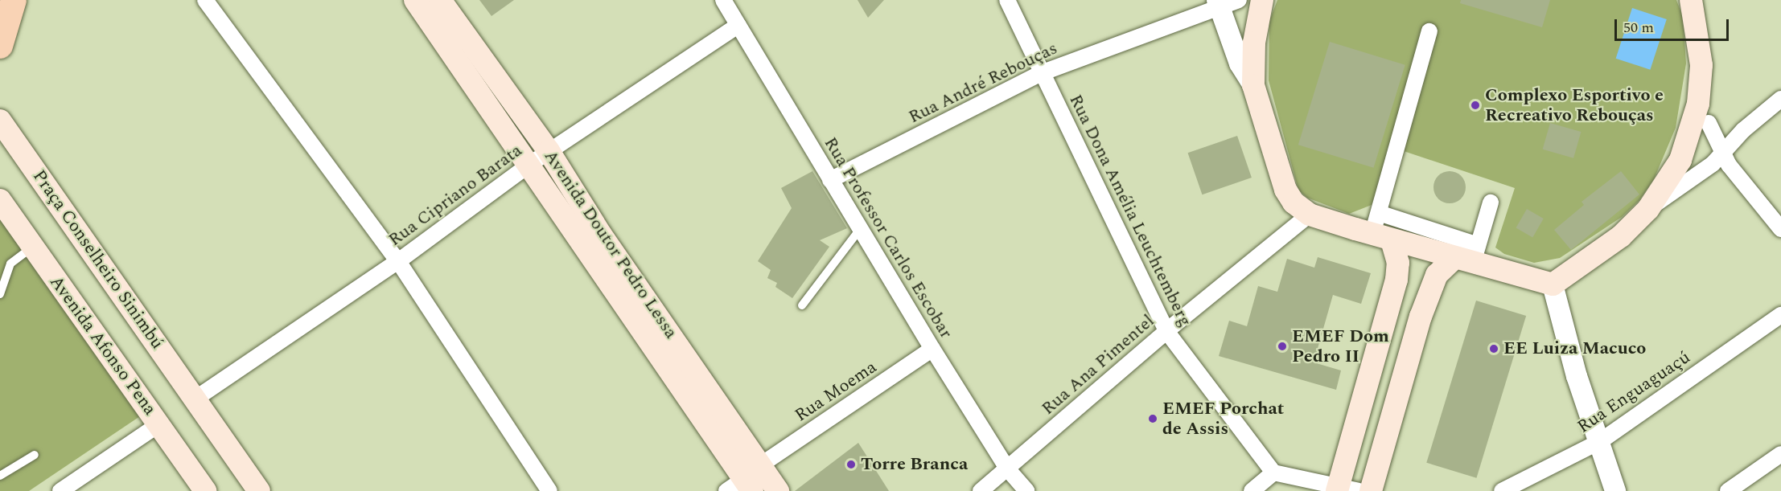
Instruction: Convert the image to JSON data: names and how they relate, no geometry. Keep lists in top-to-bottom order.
{
  "streets": {
    "main road": ["Avenida Doutor Pedro Lessa", "Praça Conselheiro Sinimbú", "Avenida Afonso Pena"],
    "street": [
      "Rua André Rebouças",
      "Rua Cipriano Barata",
      "Rua Dona Amélia Leuchtemberg",
      "Rua Professor Carlos Escobar",
      "Rua Ana Pimentel",
      "Rua Moema",
      "Rua Enguaguaçú"
    ]
  },
  "crossings": [
    ["Rua André Rebouças", "Rua Dona Amélia Leuchtemberg"],
    ["Rua André Rebouças", "Rua Professor Carlos Escobar"],
    ["Rua Cipriano Barata", "Rua Professor Carlos Escobar"],
    ["Rua Cipriano Barata", "Avenida Doutor Pedro Lessa"],
    ["Rua Cipriano Barata", "Praça Conselheiro Sinimbú"],
    ["Rua Dona Amélia Leuchtemberg", "Rua Ana Pimentel"],
    ["Rua Professor Carlos Escobar", "Rua Ana Pimentel"],
    ["Rua Professor Carlos Escobar", "Rua Moema"],
    ["Avenida Doutor Pedro Lessa", "Rua Moema"]
  ],
  "places": [
    "Complexo Esportivo e Recreativo Rebouças",
    "EMEF Dom Pedro II",
    "EE Luiza Macuco",
    "EMEF Porchat de Assis",
    "Torre Branca"
  ],
  "scale_bar": "50 m"
}
